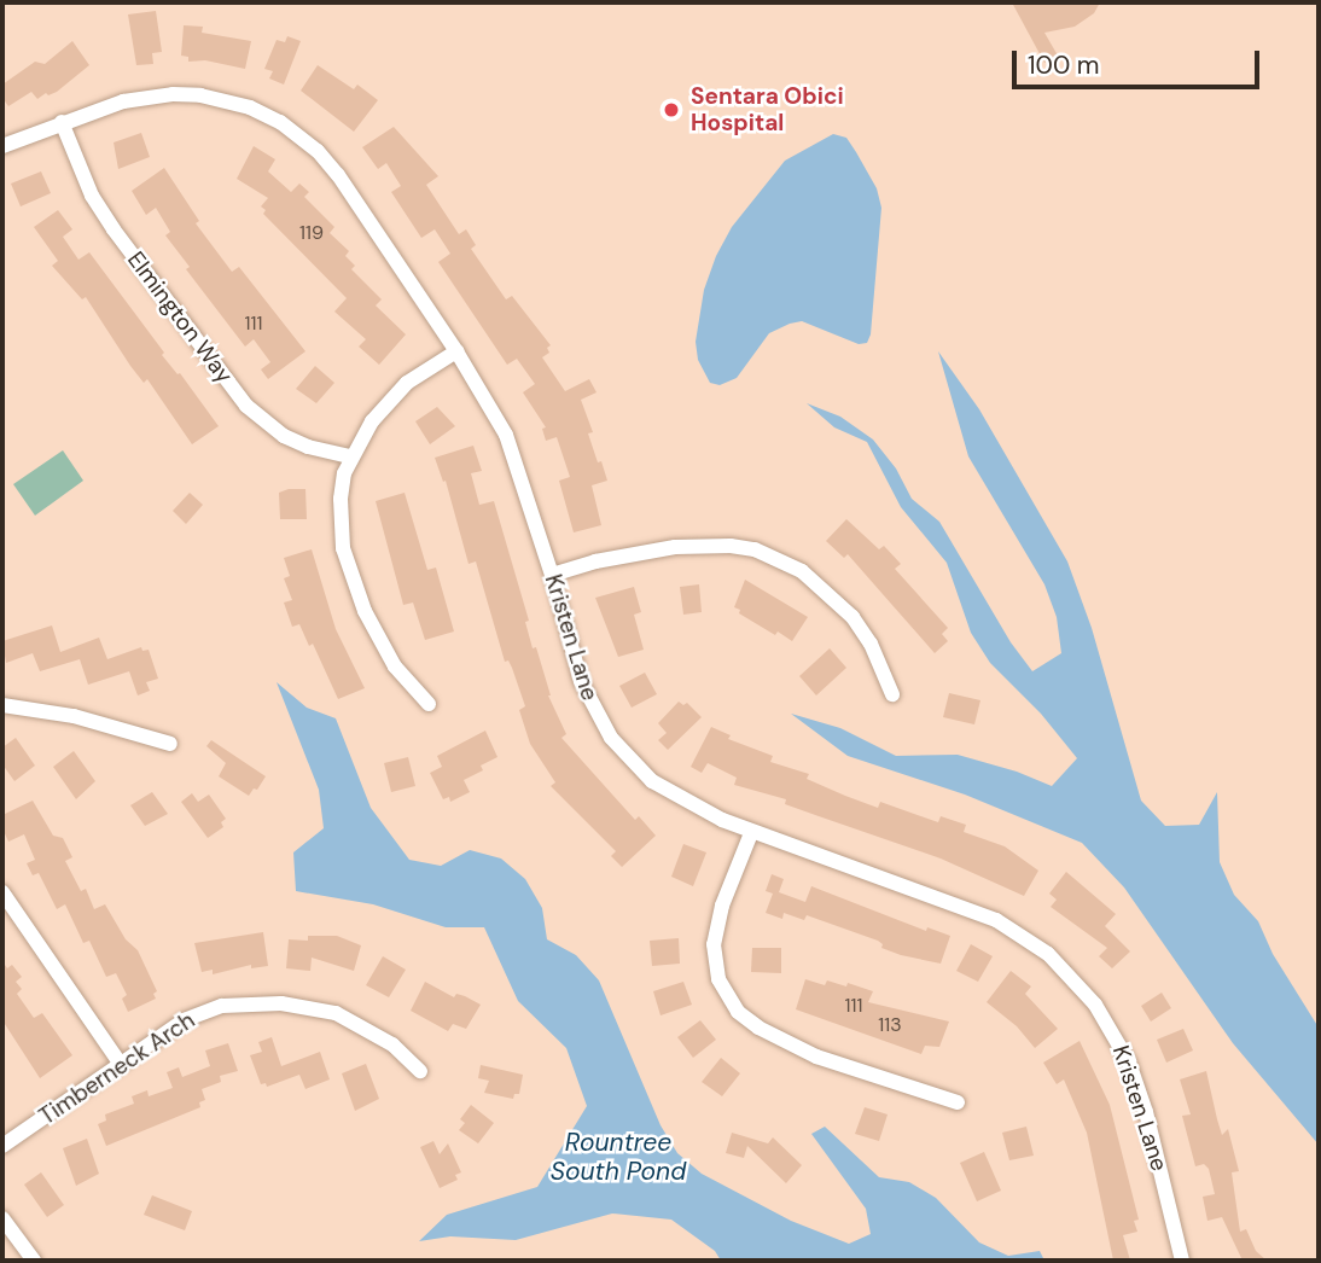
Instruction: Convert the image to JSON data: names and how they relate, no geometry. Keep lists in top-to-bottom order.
{
  "streets": {
    "street": ["Elmington Way", "Kristen Lane", "Timberneck Arch"]
  },
  "crossings": [
    ["Elmington Way", "Kristen Lane"]
  ],
  "water": ["Rountree South Pond"],
  "places": ["Sentara Obici Hospital"],
  "house_numbers": [
    "119",
    "111",
    "111",
    "113"
  ],
  "scale_bar": "100 m"
}
